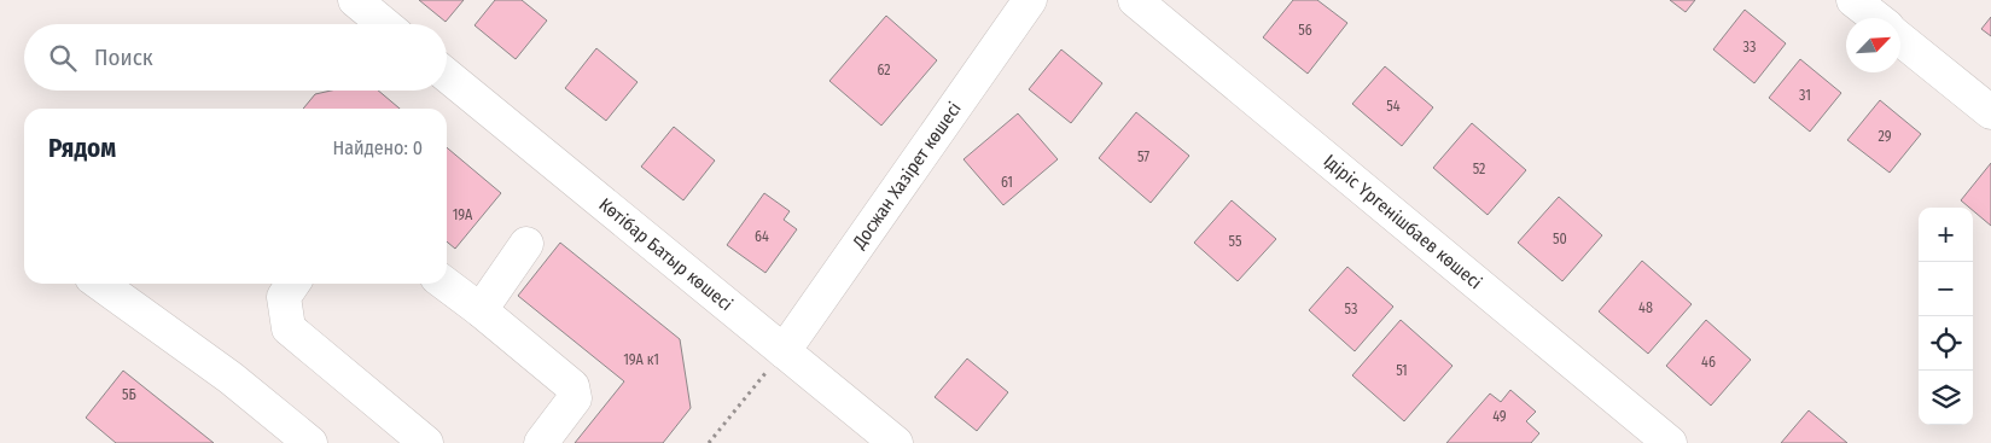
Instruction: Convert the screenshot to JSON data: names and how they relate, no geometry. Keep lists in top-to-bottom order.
{
  "streets": {
    "street": ["Досжан Хазірет көшесі", "Ідіріс Үргенішбаев көшесі", "Көтібар Батыр көшесі"]
  },
  "crossings": [
    ["Досжан Хазірет көшесі", "Көтібар Батыр көшесі"]
  ],
  "house_numbers": [
    "56",
    "33",
    "62",
    "31",
    "54",
    "29",
    "57",
    "52",
    "61",
    "19А",
    "64",
    "50",
    "55",
    "48",
    "53",
    "19А к1",
    "46",
    "51",
    "5Б",
    "49"
  ],
  "north": "top right",
  "page": {
    "search": "Поиск",
    "heading": ["Рядом", "Найдено: 0"],
    "map_buttons": ["+", "−"]
  }
}
